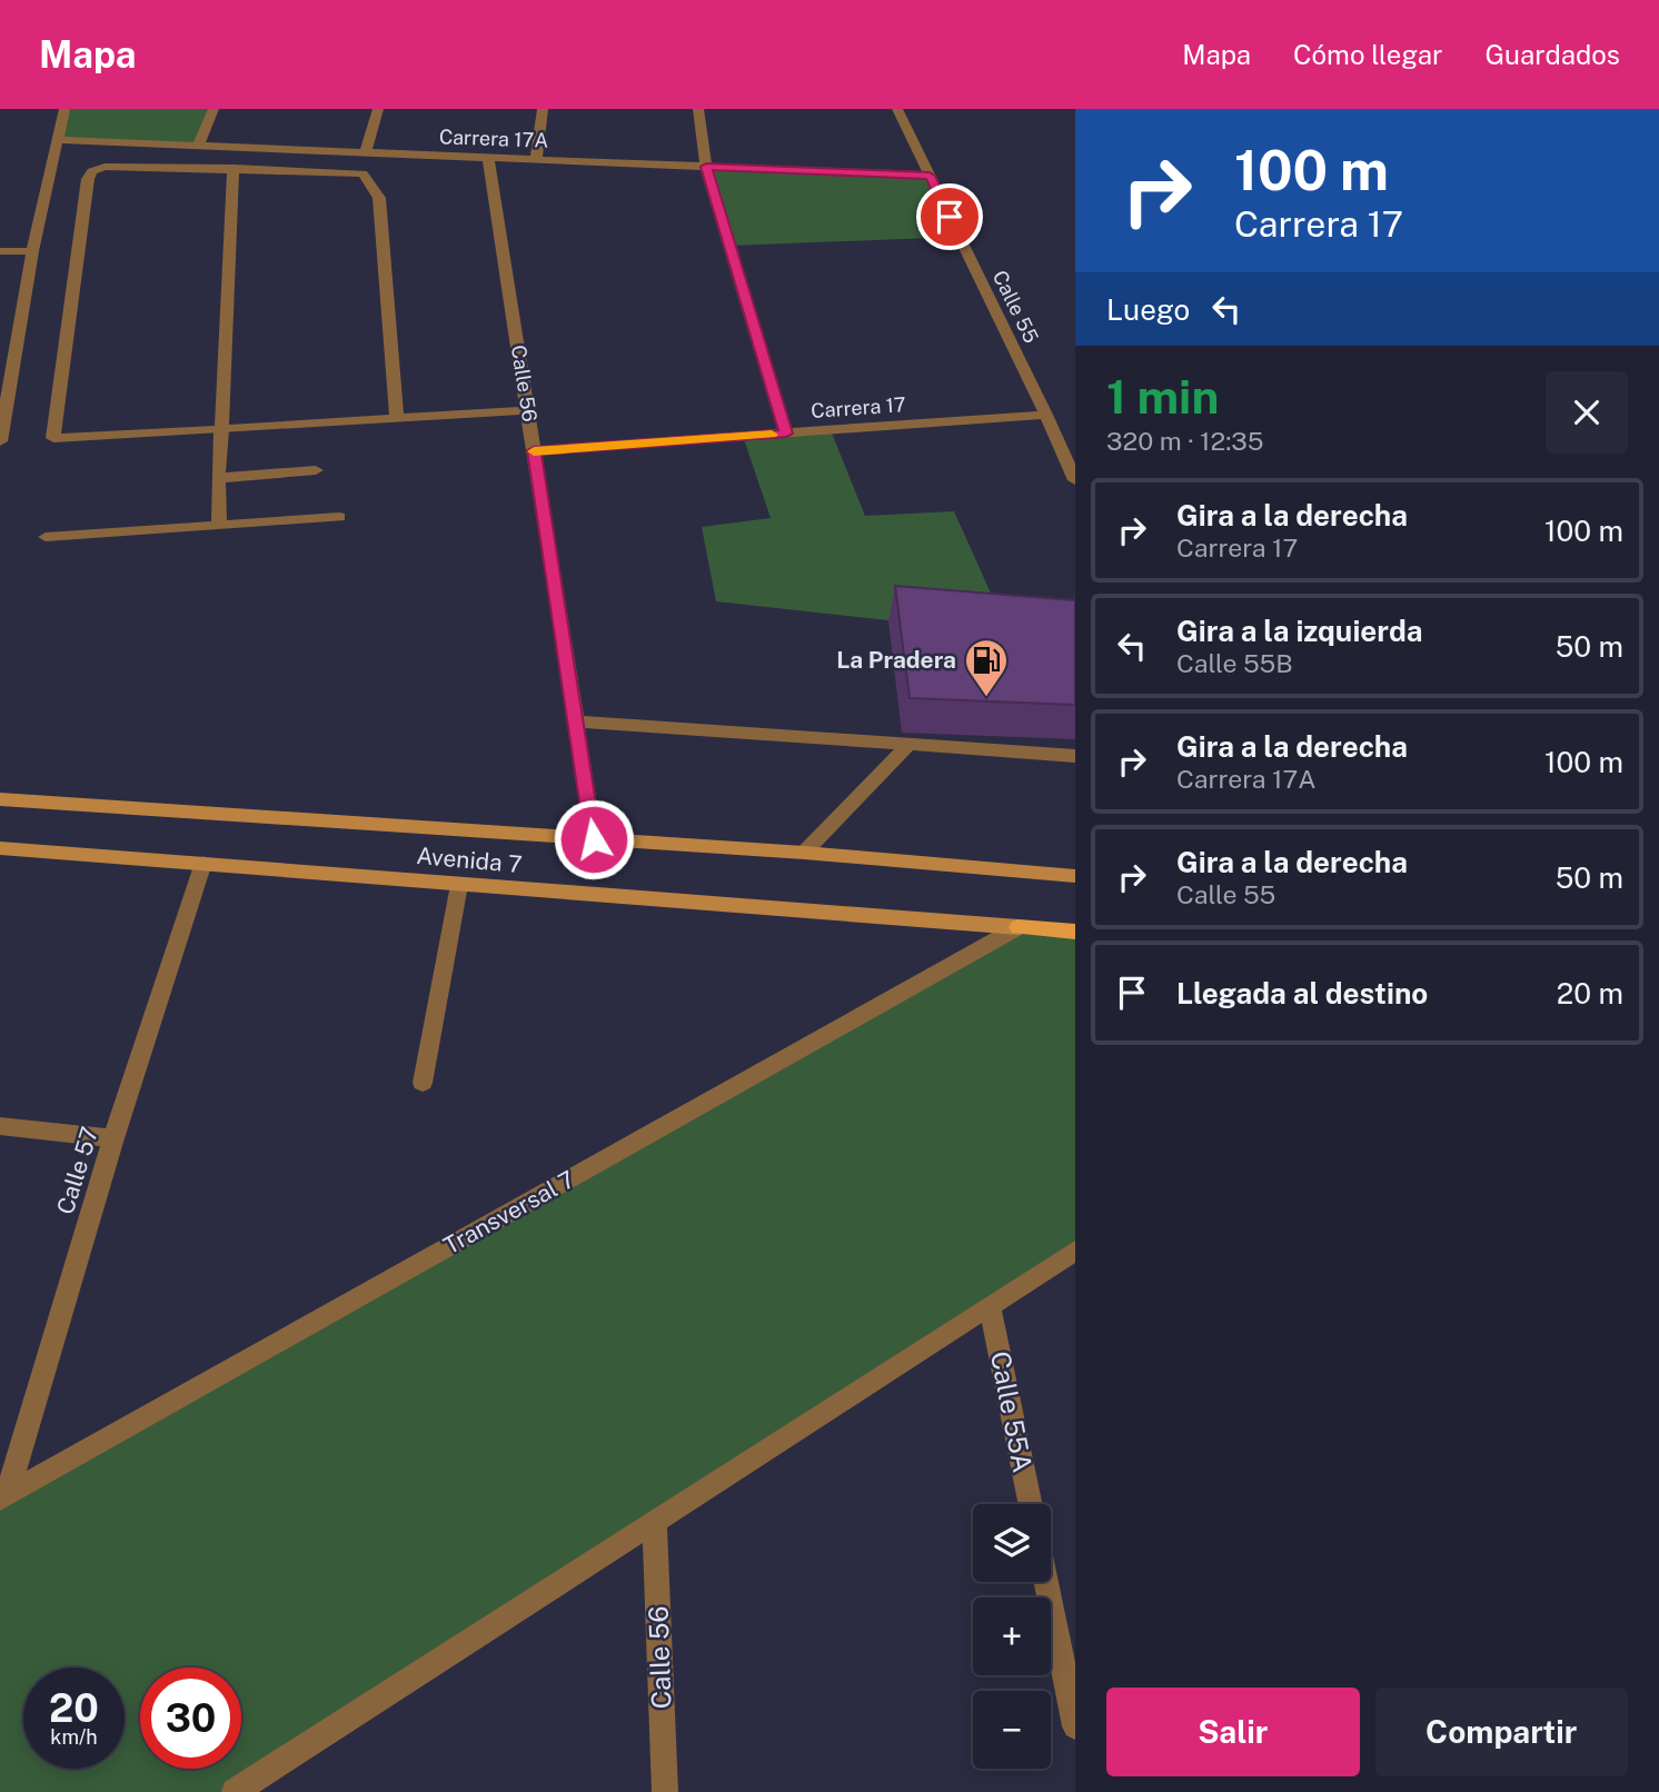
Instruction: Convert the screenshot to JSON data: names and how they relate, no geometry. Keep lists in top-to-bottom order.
{
  "streets": {
    "main road": ["Avenida 7"],
    "street": [
      "Carrera 17A",
      "Calle 55",
      "Calle 56",
      "Carrera 17",
      "Calle 57",
      "Transversal 7",
      "Calle 55A"
    ]
  },
  "crossings": [
    ["Carrera 17A", "Calle 55"],
    ["Carrera 17A", "Calle 56"],
    ["Calle 55", "Carrera 17"],
    ["Calle 56", "Carrera 17"],
    ["Calle 56", "Avenida 7"],
    ["Avenida 7", "Calle 57"],
    ["Avenida 7", "Transversal 7"],
    ["Calle 57", "Transversal 7"]
  ],
  "places": {
    "fuel station": ["La Pradera"]
  },
  "page": {
    "header": "Mapa",
    "nav": ["Mapa", "Cómo llegar", "Guardados"],
    "turn": ["100 m", "Carrera 17"],
    "then": "Luego",
    "heading": ["1 min", "320 m · 12:35"],
    "list": [
      {
        "name": "Gira a la derecha",
        "note": "Carrera 17",
        "value": "100 m"
      },
      {
        "name": "Gira a la izquierda",
        "note": "Calle 55B",
        "value": "50 m"
      },
      {
        "name": "Gira a la derecha",
        "note": "Carrera 17A",
        "value": "100 m"
      },
      {
        "name": "Gira a la derecha",
        "note": "Calle 55",
        "value": "50 m"
      },
      {
        "name": "Llegada al destino",
        "value": "20 m"
      }
    ],
    "map_buttons": ["+", "−"],
    "speed": "20 km/h",
    "limit": "30",
    "buttons": ["Salir", "Compartir"]
  }
}
